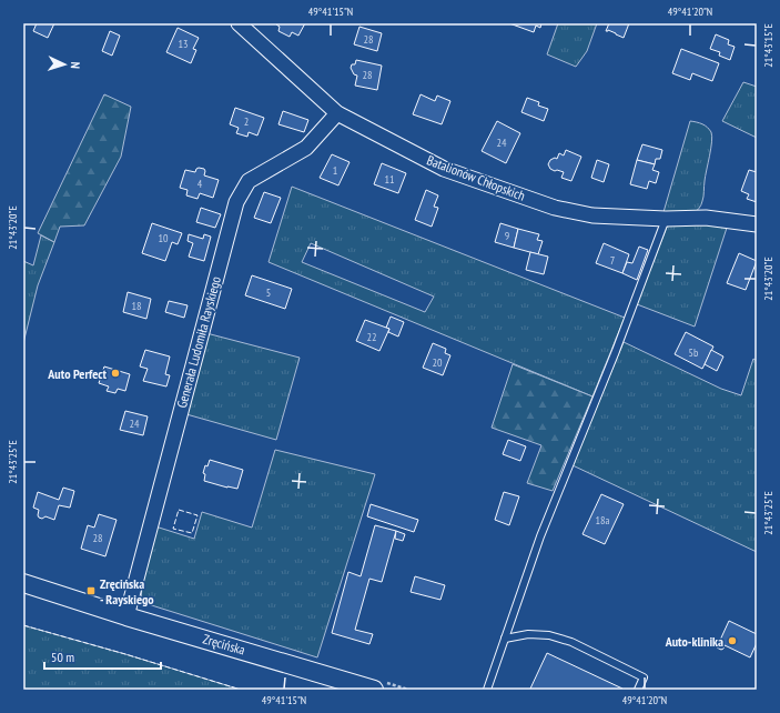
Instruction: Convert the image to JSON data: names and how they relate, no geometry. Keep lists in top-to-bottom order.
{
  "streets": {
    "street": ["Batalionów Chłopskich", "Generała Ludomiła Rayskiego", "Zręcińska"]
  },
  "crossings": [
    ["Batalionów Chłopskich", "Generała Ludomiła Rayskiego"],
    ["Generała Ludomiła Rayskiego", "Zręcińska"]
  ],
  "places": {
    "other": ["Auto Perfect", "Auto-klinika"],
    "transit": ["Zręcińska - Rayskiego"]
  },
  "house_numbers": [
    "28",
    "13",
    "28",
    "2",
    "24",
    "1",
    "11",
    "4",
    "9",
    "10",
    "7",
    "5",
    "18",
    "22",
    "5b",
    "20",
    "24",
    "18a",
    "28"
  ],
  "scale_bar": "50 m",
  "north": "right",
  "coordinates": [
    "49°41'15\"N",
    "49°41'20\"N",
    "21°43'15\"E",
    "21°43'20\"E",
    "21°43'25\"E"
  ]
}
